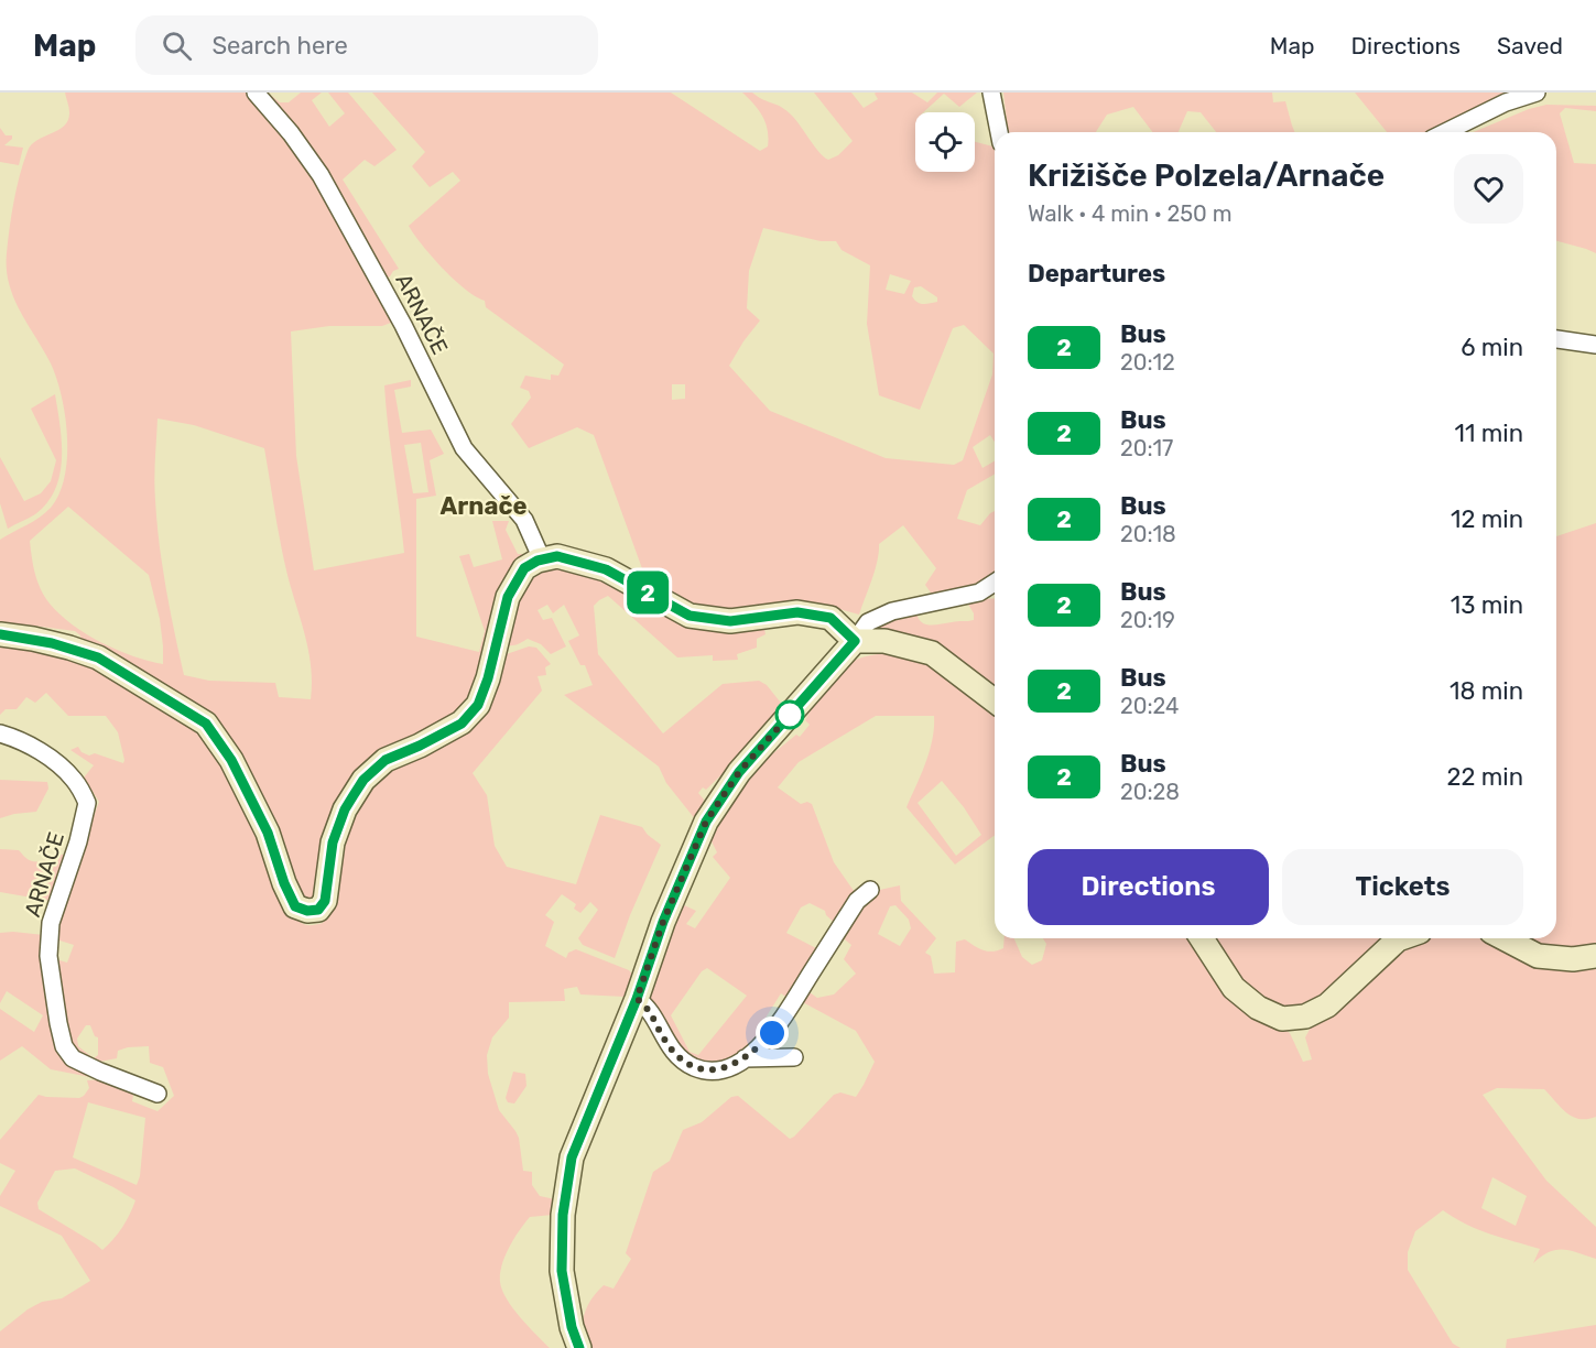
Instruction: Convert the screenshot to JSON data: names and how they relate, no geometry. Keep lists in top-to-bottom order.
{
  "streets": {
    "street": ["ARNAČE"]
  },
  "districts": ["Arnače"],
  "lines": ["bus line 2"],
  "page": {
    "header": "Map",
    "search": "Search here",
    "nav": ["Map", "Directions", "Saved"],
    "on_map": "2",
    "heading": [
      ["Križišče Polzela/Arnače", "Walk · 4 min · 250 m"],
      "Departures"
    ],
    "list": [
      {
        "mark": "2",
        "name": "Bus",
        "note": "20:12",
        "value": "6 min"
      },
      {
        "mark": "2",
        "name": "Bus",
        "note": "20:17",
        "value": "11 min"
      },
      {
        "mark": "2",
        "name": "Bus",
        "note": "20:18",
        "value": "12 min"
      },
      {
        "mark": "2",
        "name": "Bus",
        "note": "20:19",
        "value": "13 min"
      },
      {
        "mark": "2",
        "name": "Bus",
        "note": "20:24",
        "value": "18 min"
      },
      {
        "mark": "2",
        "name": "Bus",
        "note": "20:28",
        "value": "22 min"
      }
    ],
    "buttons": ["Directions", "Tickets"]
  }
}
